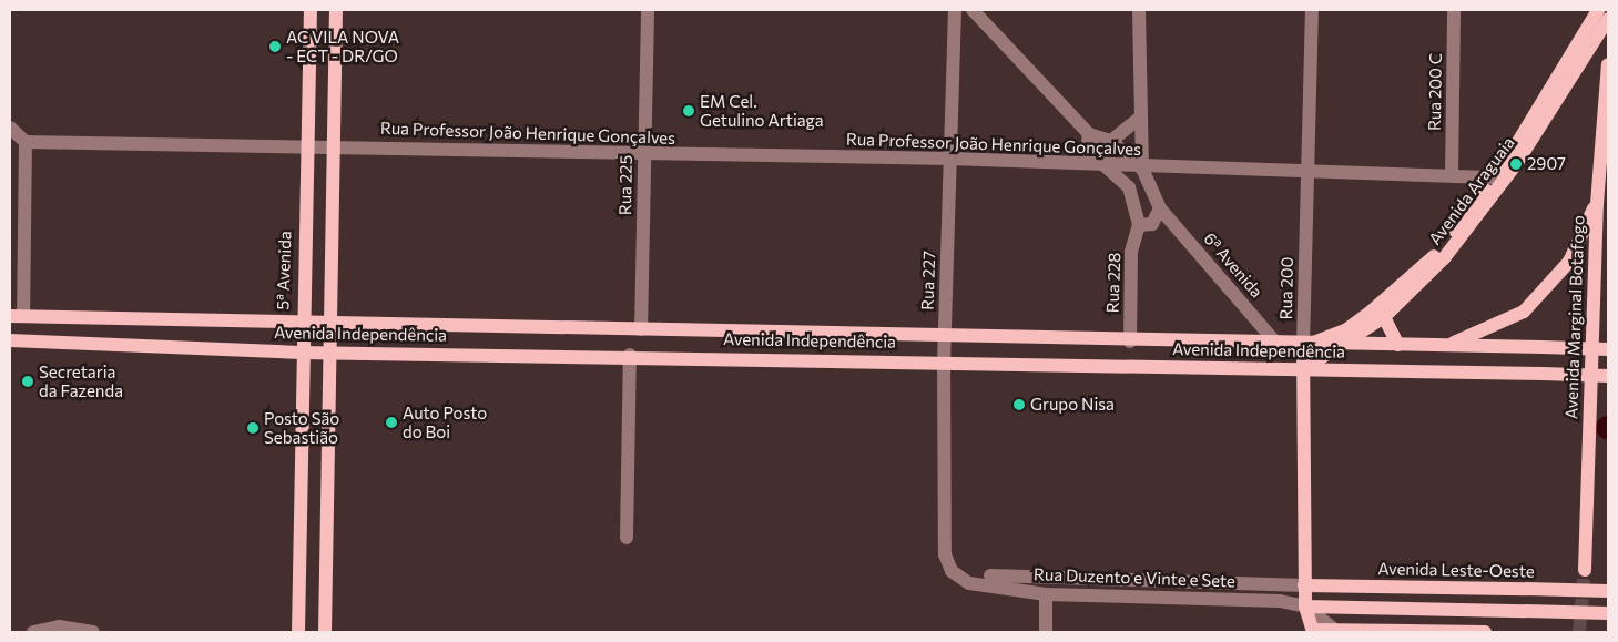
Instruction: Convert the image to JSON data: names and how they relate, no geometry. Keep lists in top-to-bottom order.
{
  "streets": {
    "main road": [
      "Avenida Araguaia",
      "5ª Avenida",
      "Rua 200",
      "Avenida Marginal Botafogo",
      "Avenida Independência",
      "Avenida Leste-Oeste"
    ],
    "street": [
      "Rua 200 C",
      "Rua Professor João Henrique Gonçalves",
      "Rua 225",
      "6ª Avenida",
      "Rua 227",
      "Rua 228",
      "Rua Duzento e Vinte e Sete"
    ]
  },
  "crossings": [
    ["Rua 200 C", "Rua Professor João Henrique Gonçalves"],
    ["Rua Professor João Henrique Gonçalves", "Rua 225"],
    ["Rua Professor João Henrique Gonçalves", "Avenida Araguaia"],
    ["Rua Professor João Henrique Gonçalves", "6ª Avenida"],
    ["Rua Professor João Henrique Gonçalves", "5ª Avenida"],
    ["Rua Professor João Henrique Gonçalves", "Rua 227"],
    ["Rua Professor João Henrique Gonçalves", "Rua 200"],
    ["Rua 225", "Avenida Independência"],
    ["Avenida Araguaia", "Rua 200"],
    ["Avenida Araguaia", "Avenida Independência"],
    ["6ª Avenida", "Avenida Independência"],
    ["5ª Avenida", "Avenida Independência"],
    ["Rua 227", "Avenida Independência"],
    ["Rua 227", "Rua Duzento e Vinte e Sete"],
    ["Rua 228", "Avenida Independência"],
    ["Rua 200", "Avenida Independência"],
    ["Rua 200", "Avenida Leste-Oeste"],
    ["Rua 200", "Rua Duzento e Vinte e Sete"],
    ["Avenida Leste-Oeste", "Rua Duzento e Vinte e Sete"]
  ],
  "places": [
    "AC VILA NOVA - ECT - DR/GO",
    "EM Cel. Getulino Artiaga",
    "2907",
    "Secretaria da Fazenda",
    "Grupo Nisa",
    "Auto Posto do Boi",
    "Posto São Sebastião"
  ]
}
